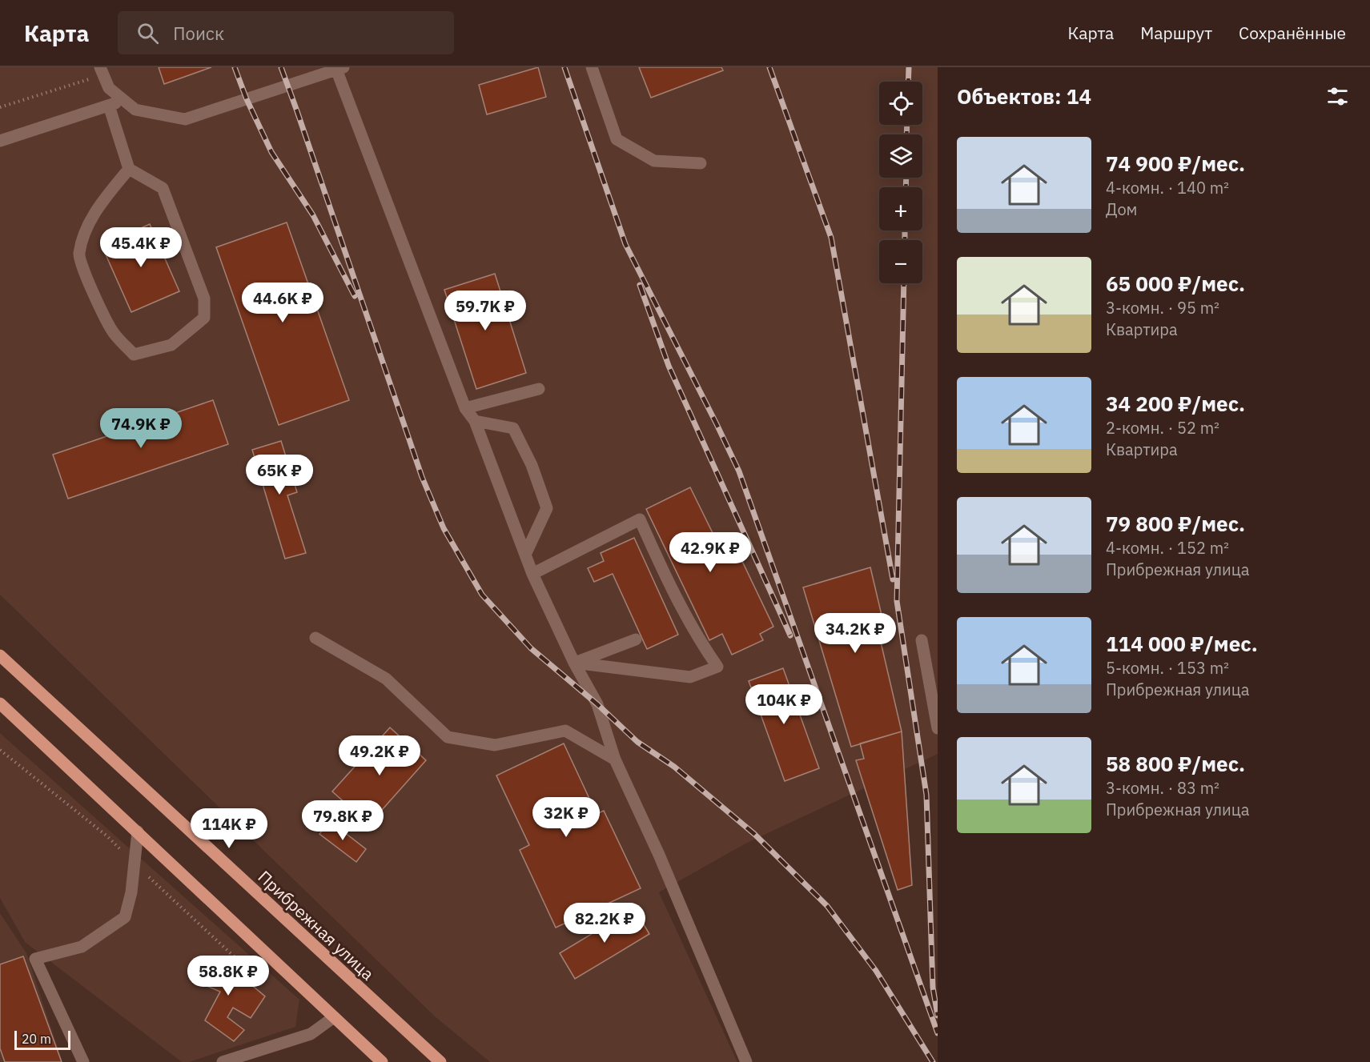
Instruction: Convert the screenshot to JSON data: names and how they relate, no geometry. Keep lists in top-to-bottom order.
{
  "streets": {
    "main road": ["Прибрежная улица"]
  },
  "scale_bar": "20 m",
  "page": {
    "header": "Карта",
    "search": "Поиск",
    "nav": ["Карта", "Маршрут", "Сохранённые"],
    "heading": "Объектов: 14",
    "map_buttons": ["+", "−"],
    "list": [
      {
        "name": "74 900 ₽/мес.",
        "note": "4-комн. · 140 m² · Дом"
      },
      {
        "name": "65 000 ₽/мес.",
        "note": "3-комн. · 95 m² · Квартира"
      },
      {
        "name": "34 200 ₽/мес.",
        "note": "2-комн. · 52 m² · Квартира"
      },
      {
        "name": "79 800 ₽/мес.",
        "note": "4-комн. · 152 m² · Прибрежная улица"
      },
      {
        "name": "114 000 ₽/мес.",
        "note": "5-комн. · 153 m² · Прибрежная улица"
      },
      {
        "name": "58 800 ₽/мес.",
        "note": "3-комн. · 83 m² · Прибрежная улица"
      }
    ],
    "price": [
      "45.4K ₽",
      "44.6K ₽",
      "59.7K ₽",
      "74.9K ₽",
      "65K ₽",
      "42.9K ₽",
      "34.2K ₽",
      "104K ₽",
      "49.2K ₽",
      "32K ₽",
      "79.8K ₽",
      "114K ₽",
      "82.2K ₽",
      "58.8K ₽"
    ],
    "scale": "20 m"
  }
}
